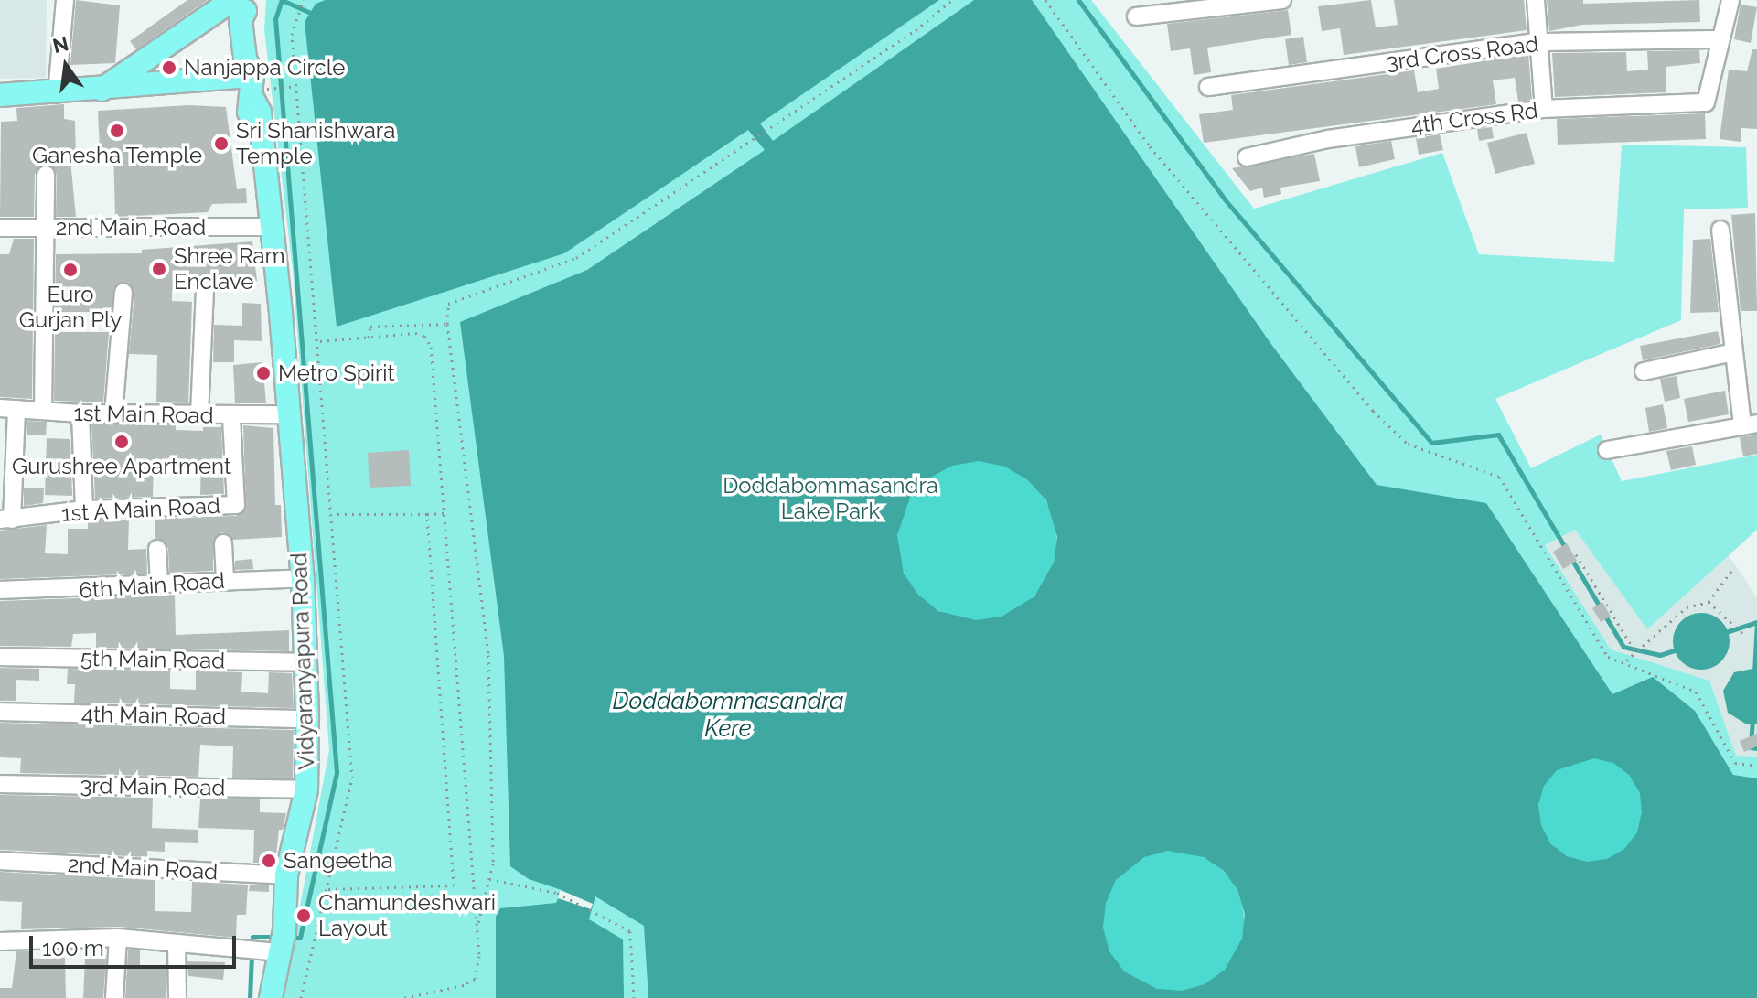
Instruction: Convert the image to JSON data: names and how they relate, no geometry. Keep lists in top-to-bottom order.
{
  "streets": {
    "main road": ["Vidyaranyapura Road"],
    "street": [
      "3rd Cross Road",
      "4th Cross Rd",
      "2nd Main Road",
      "1st Main Road",
      "1st A Main Road",
      "6th Main Road",
      "5th Main Road",
      "4th Main Road",
      "3rd Main Road"
    ]
  },
  "crossings": [
    ["3rd Cross Road", "4th Cross Rd"],
    ["2nd Main Road", "Vidyaranyapura Road"],
    ["1st Main Road", "1st A Main Road"],
    ["1st Main Road", "Vidyaranyapura Road"],
    ["6th Main Road", "Vidyaranyapura Road"],
    ["5th Main Road", "Vidyaranyapura Road"],
    ["Vidyaranyapura Road", "4th Main Road"],
    ["Vidyaranyapura Road", "3rd Main Road"]
  ],
  "water": ["Doddabommasandra Kere"],
  "parks": ["Doddabommasandra Lake Park"],
  "places": [
    "Nanjappa Circle",
    "Ganesha Temple",
    "Sri Shanishwara Temple",
    "Shree Ram Enclave",
    "Euro Gurjan Ply",
    "Metro Spirit",
    "Gurushree Apartment",
    "Sangeetha",
    "Chamundeshwari Layout"
  ],
  "scale_bar": "100 m",
  "north": "top"
}
